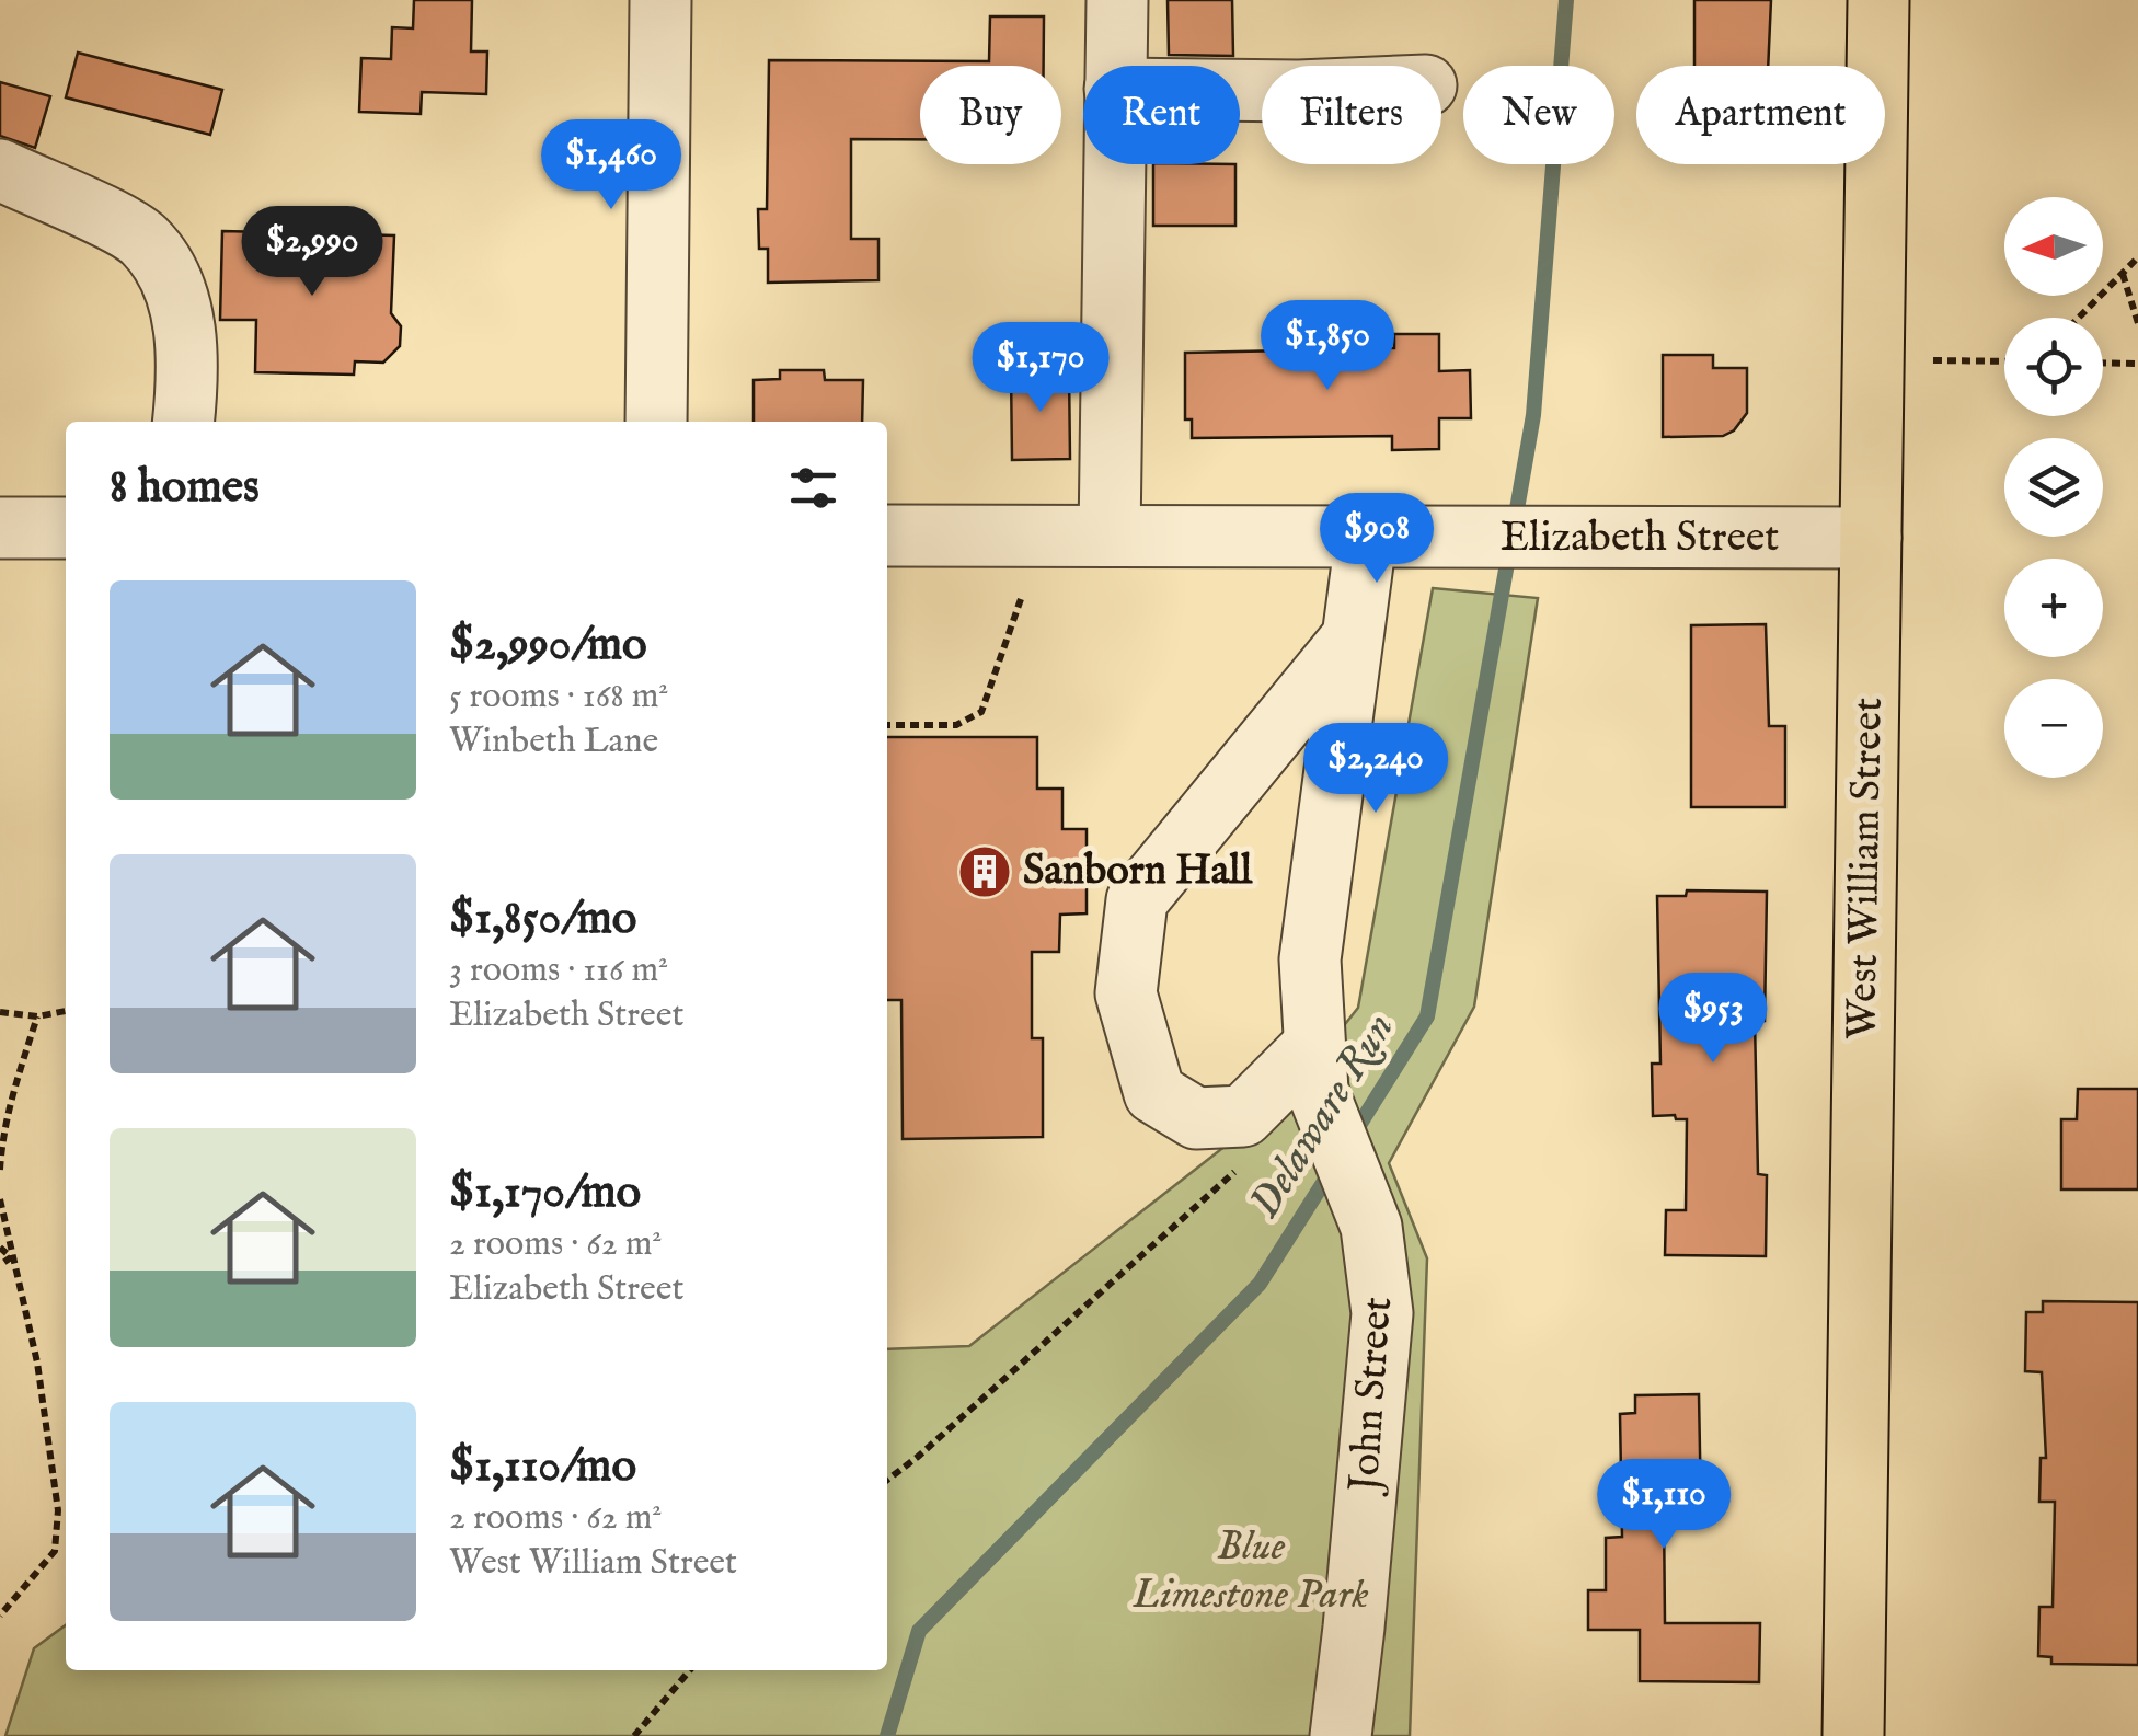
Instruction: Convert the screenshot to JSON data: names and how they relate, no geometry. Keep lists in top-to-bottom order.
{
  "streets": {
    "highway": ["West William Street"],
    "street": ["Elizabeth Street", "John Street"]
  },
  "crossings": [
    ["Elizabeth Street", "West William Street"],
    ["Elizabeth Street", "John Street"]
  ],
  "water": ["Delaware Run"],
  "parks": ["Blue Limestone Park"],
  "places": {
    "building": ["Sanborn Hall"]
  },
  "north": "left",
  "page": {
    "chip": [
      "Buy",
      "Rent",
      "Filters",
      "New",
      "Apartment"
    ],
    "price": [
      "$1,460",
      "$2,990",
      "$1,850",
      "$1,170",
      "$908",
      "$2,240",
      "$953",
      "$1,110"
    ],
    "map_buttons": ["+", "−"],
    "heading": "8 homes",
    "list": [
      {
        "name": "$2,990/mo",
        "note": "5 rooms · 168 m² · Winbeth Lane"
      },
      {
        "name": "$1,850/mo",
        "note": "3 rooms · 116 m² · Elizabeth Street"
      },
      {
        "name": "$1,170/mo",
        "note": "2 rooms · 62 m² · Elizabeth Street"
      },
      {
        "name": "$1,110/mo",
        "note": "2 rooms · 62 m² · West William Street"
      }
    ]
  }
}
